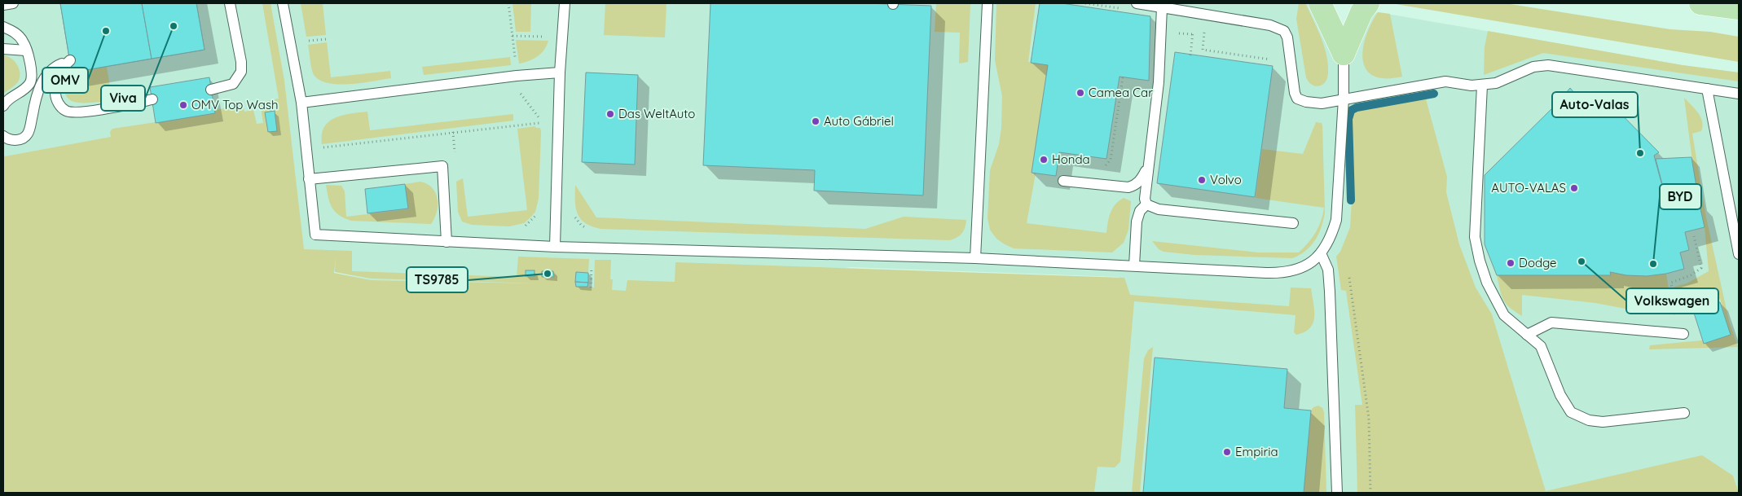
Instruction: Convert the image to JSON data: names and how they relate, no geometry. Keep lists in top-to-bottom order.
{
  "places": [
    "Viva",
    "OMV",
    "Camea Car",
    "OMV Top Wash",
    "Das WeltAuto",
    "Auto Gábriel",
    "Auto-Valas",
    "Honda",
    "Volvo",
    "AUTO-VALAS",
    "Volkswagen",
    "Dodge",
    "BYD",
    "TS9785",
    "Empiria"
  ]
}
